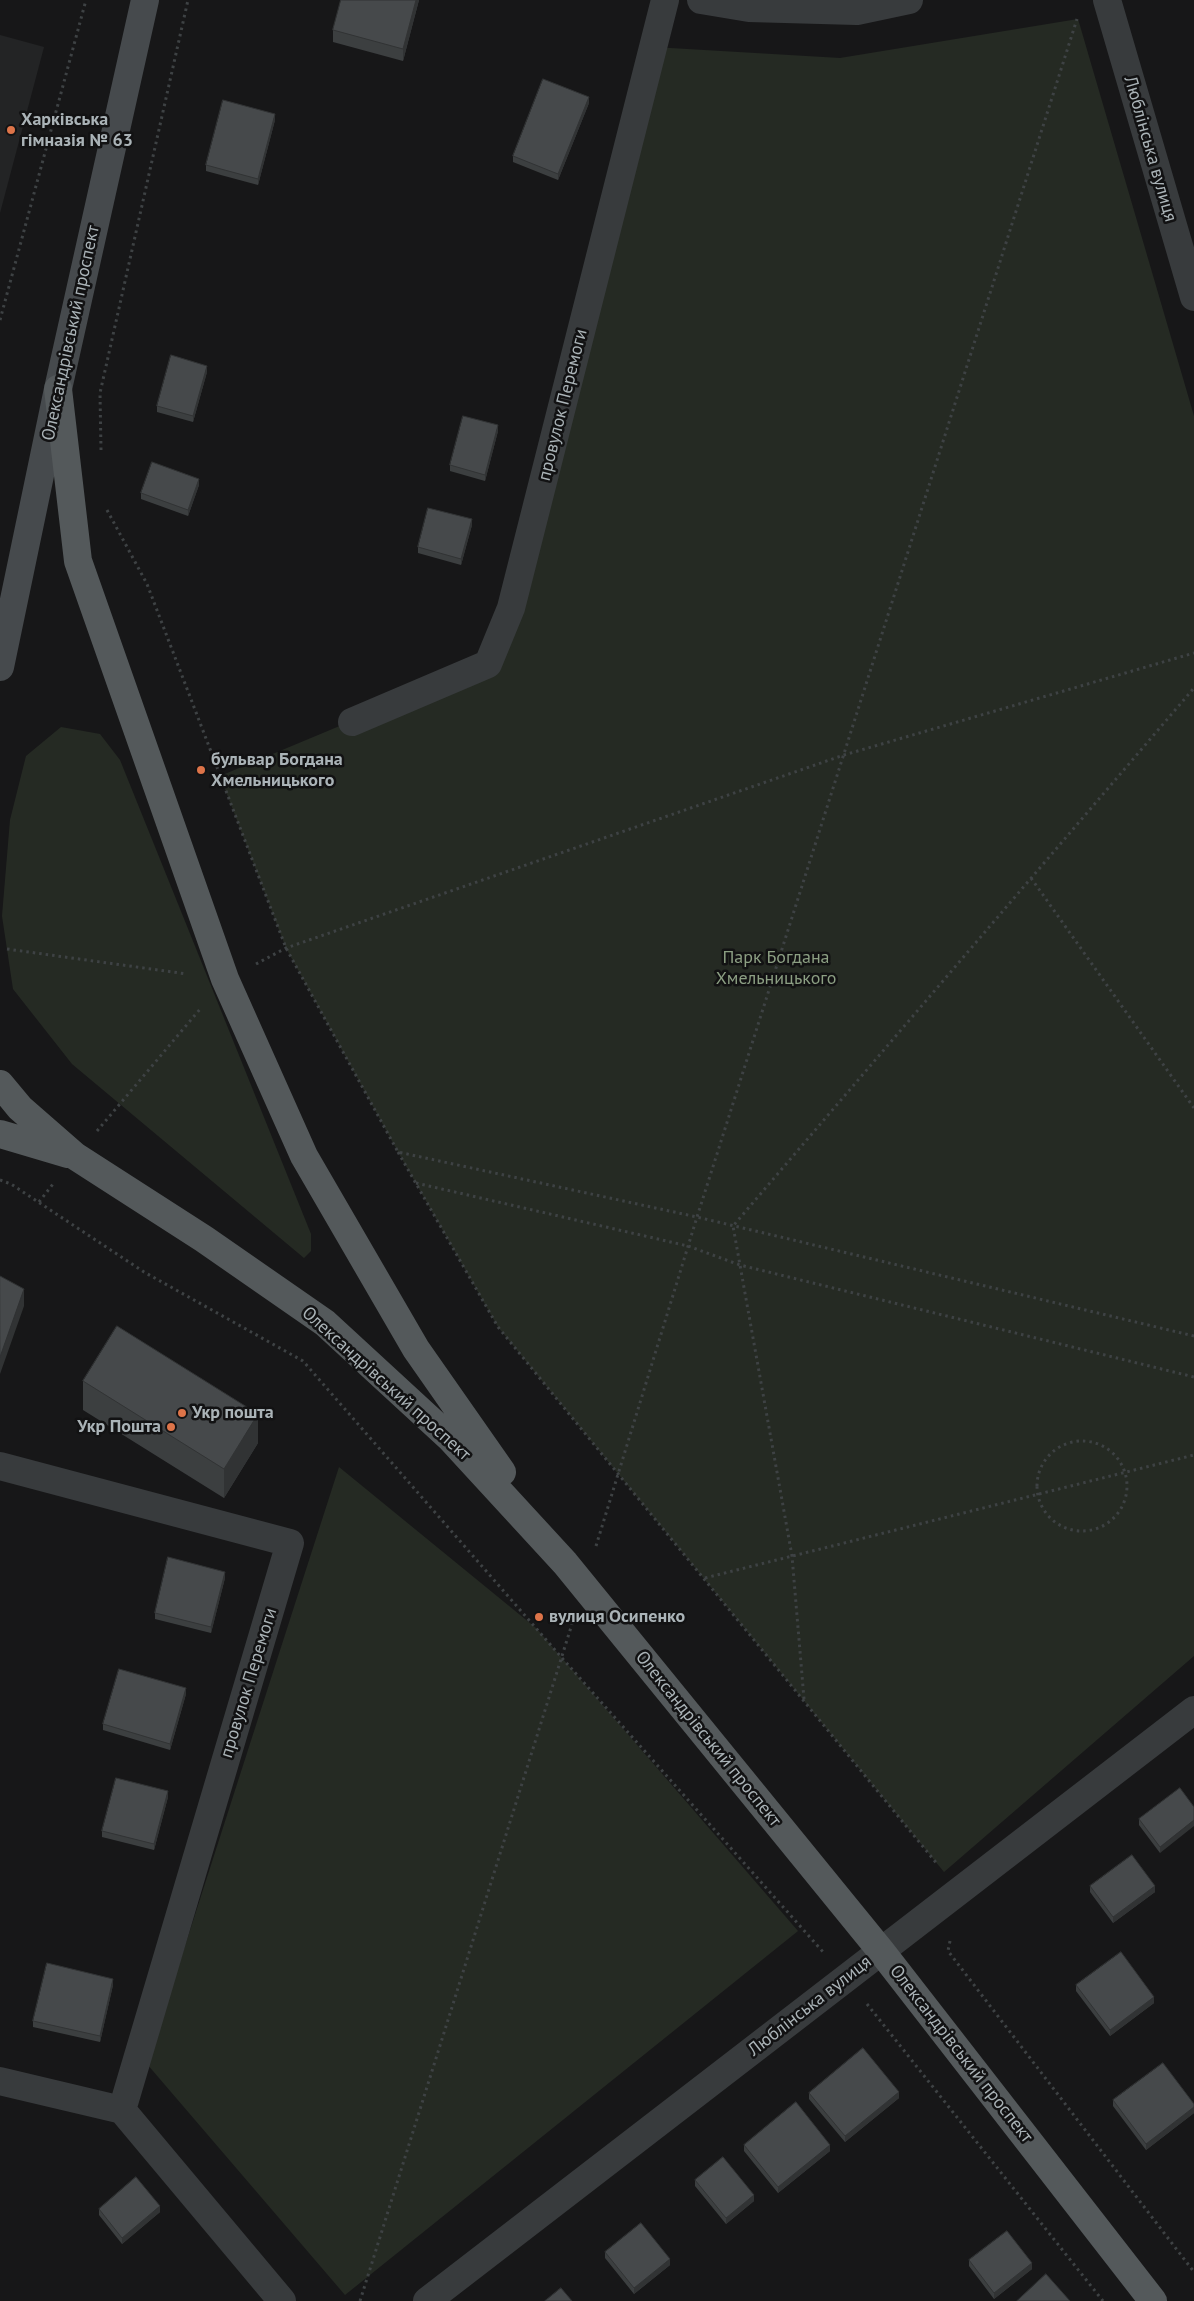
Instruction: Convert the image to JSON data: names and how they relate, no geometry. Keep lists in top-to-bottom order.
{
  "streets": {
    "main road": ["Олександрівський проспект"],
    "street": ["Люблінська вулиця", "провулок Перемоги"]
  },
  "crossings": [
    ["Люблінська вулиця", "Олександрівський проспект"]
  ],
  "parks": ["Парк Богдана Хмельницького"],
  "places": [
    "Харківська гімназія № 63",
    "бульвар Богдана Хмельницького",
    "Укр пошта",
    "Укр Пошта",
    "вулиця Осипенко"
  ]
}
